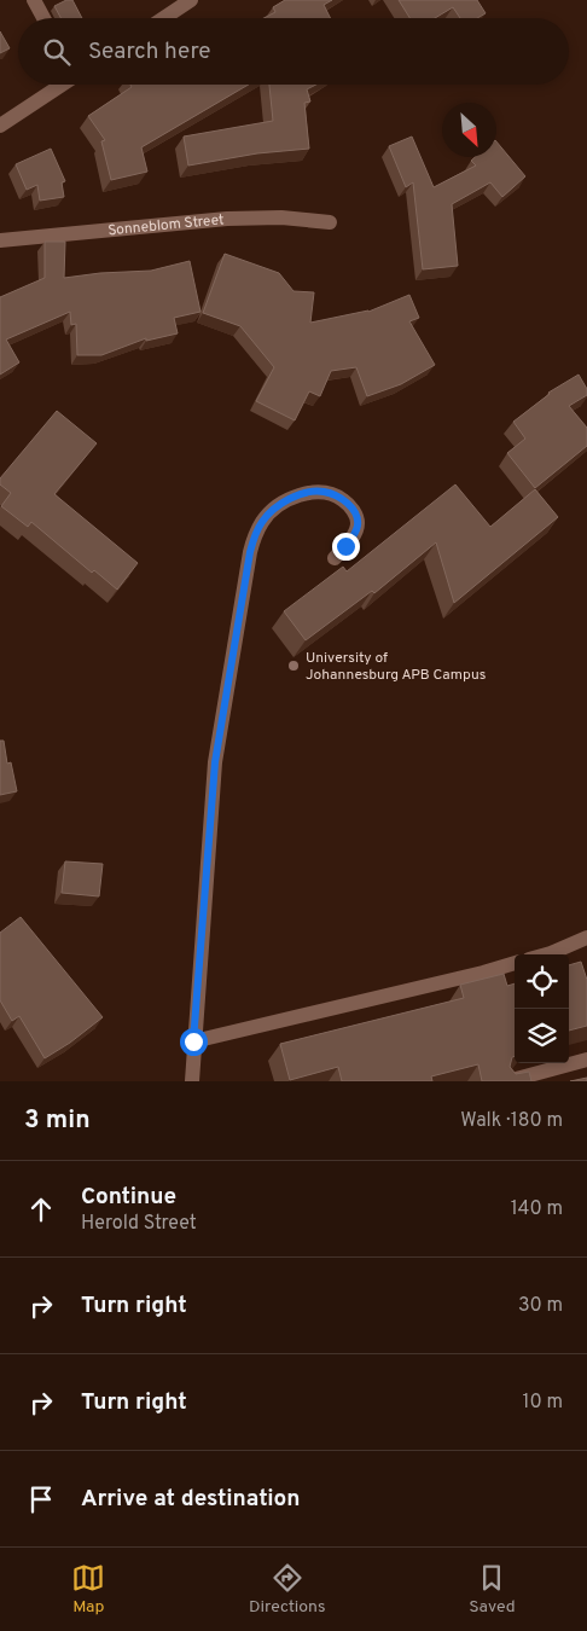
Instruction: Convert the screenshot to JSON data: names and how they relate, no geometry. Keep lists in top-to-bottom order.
{
  "streets": {
    "street": ["Sonneblom Street"]
  },
  "places": ["University of Johannesburg APB Campus"],
  "north": "bottom right",
  "page": {
    "search": "Search here",
    "heading": ["3 min", "Walk · 180 m"],
    "list": [
      ["Continue", "Herold Street", "140 m"],
      ["Turn right", "30 m"],
      ["Turn right", "10 m"],
      "Arrive at destination"
    ],
    "nav": ["Map", "Directions", "Saved"]
  }
}
